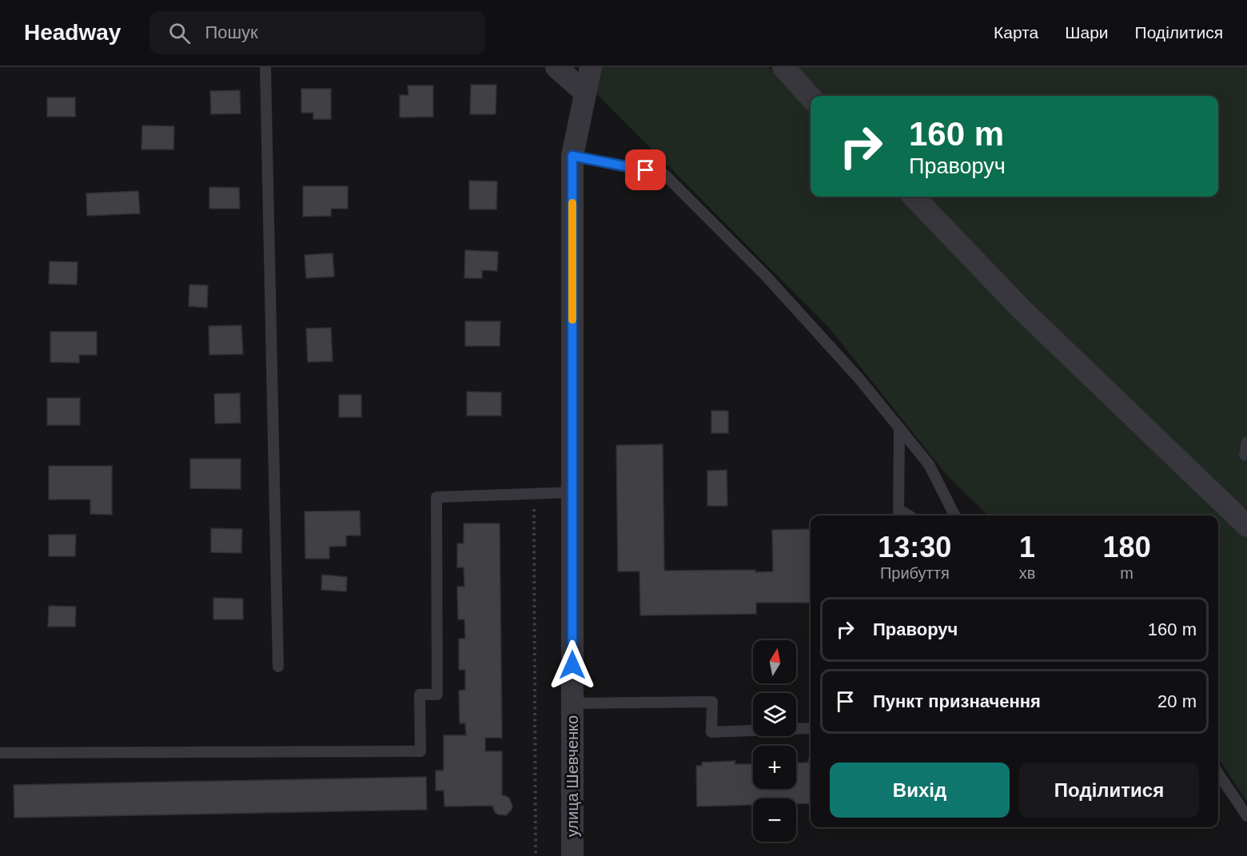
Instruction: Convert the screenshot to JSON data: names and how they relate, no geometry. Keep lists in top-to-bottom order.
{
  "streets": {
    "street": ["улица Шевченко"]
  },
  "north": "top",
  "page": {
    "header": "Headway",
    "search": "Пошук",
    "nav": ["Карта", "Шари", "Поділитися"],
    "turn": ["160 m", "Праворуч"],
    "eta": [
      "13:30",
      "Прибуття",
      "1",
      "хв",
      "180",
      "m"
    ],
    "list": [
      {
        "name": "Праворуч",
        "value": "160 m"
      },
      {
        "name": "Пункт призначення",
        "value": "20 m"
      }
    ],
    "map_buttons": ["+", "−"],
    "buttons": ["Вихід", "Поділитися"]
  }
}
